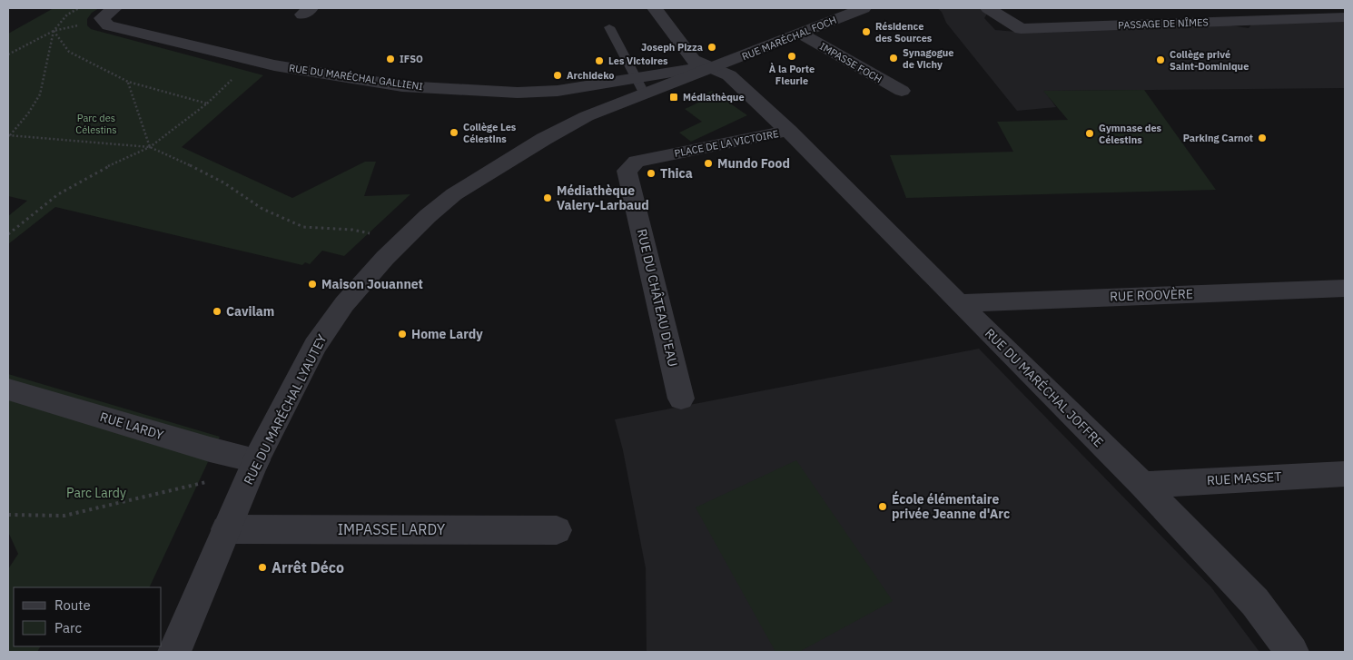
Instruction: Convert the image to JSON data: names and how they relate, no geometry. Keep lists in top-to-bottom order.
{
  "streets": {
    "street": [
      "PASSAGE DE NÎMES",
      "RUE MARÉCHAL FOCH",
      "IMPASSE FOCH",
      "RUE DU MARÉCHAL GALLIENI",
      "PLACE DE LA VICTOIRE",
      "RUE ROOVÈRE",
      "RUE DU CHÂTEAU D'EAU",
      "RUE DU MARÉCHAL JOFFRE",
      "RUE DU MARÉCHAL LYAUTEY",
      "RUE LARDY",
      "RUE MASSET",
      "IMPASSE LARDY"
    ]
  },
  "crossings": [
    ["RUE MARÉCHAL FOCH", "IMPASSE FOCH"],
    ["RUE MARÉCHAL FOCH", "PLACE DE LA VICTOIRE"],
    ["RUE DU MARÉCHAL GALLIENI", "RUE DU MARÉCHAL LYAUTEY"],
    ["PLACE DE LA VICTOIRE", "RUE DU CHÂTEAU D'EAU"],
    ["PLACE DE LA VICTOIRE", "RUE DU MARÉCHAL JOFFRE"],
    ["RUE ROOVÈRE", "RUE DU MARÉCHAL JOFFRE"],
    ["RUE DU MARÉCHAL JOFFRE", "RUE MASSET"],
    ["RUE DU MARÉCHAL LYAUTEY", "RUE LARDY"],
    ["RUE DU MARÉCHAL LYAUTEY", "IMPASSE LARDY"]
  ],
  "parks": ["Parc des Célestins", "Parc Lardy"],
  "places": {
    "other": [
      "Résidence des Sources",
      "Joseph Pizza",
      "À la Porte Fleurie",
      "Synagogue de Vichy",
      "IFSO",
      "Collège privé Saint-Dominique",
      "Les Victoires",
      "Archideko",
      "Collège Les Célestins",
      "Gymnase des Célestins",
      "Parking Carnot",
      "Mundo Food",
      "Thica",
      "Médiathèque Valery-Larbaud",
      "Maison Jouannet",
      "Cavilam",
      "Home Lardy",
      "École élémentaire privée Jeanne d'Arc",
      "Arrêt Déco"
    ],
    "transit": ["Médiathèque"]
  },
  "legend": ["Route", "Parc"]
}
